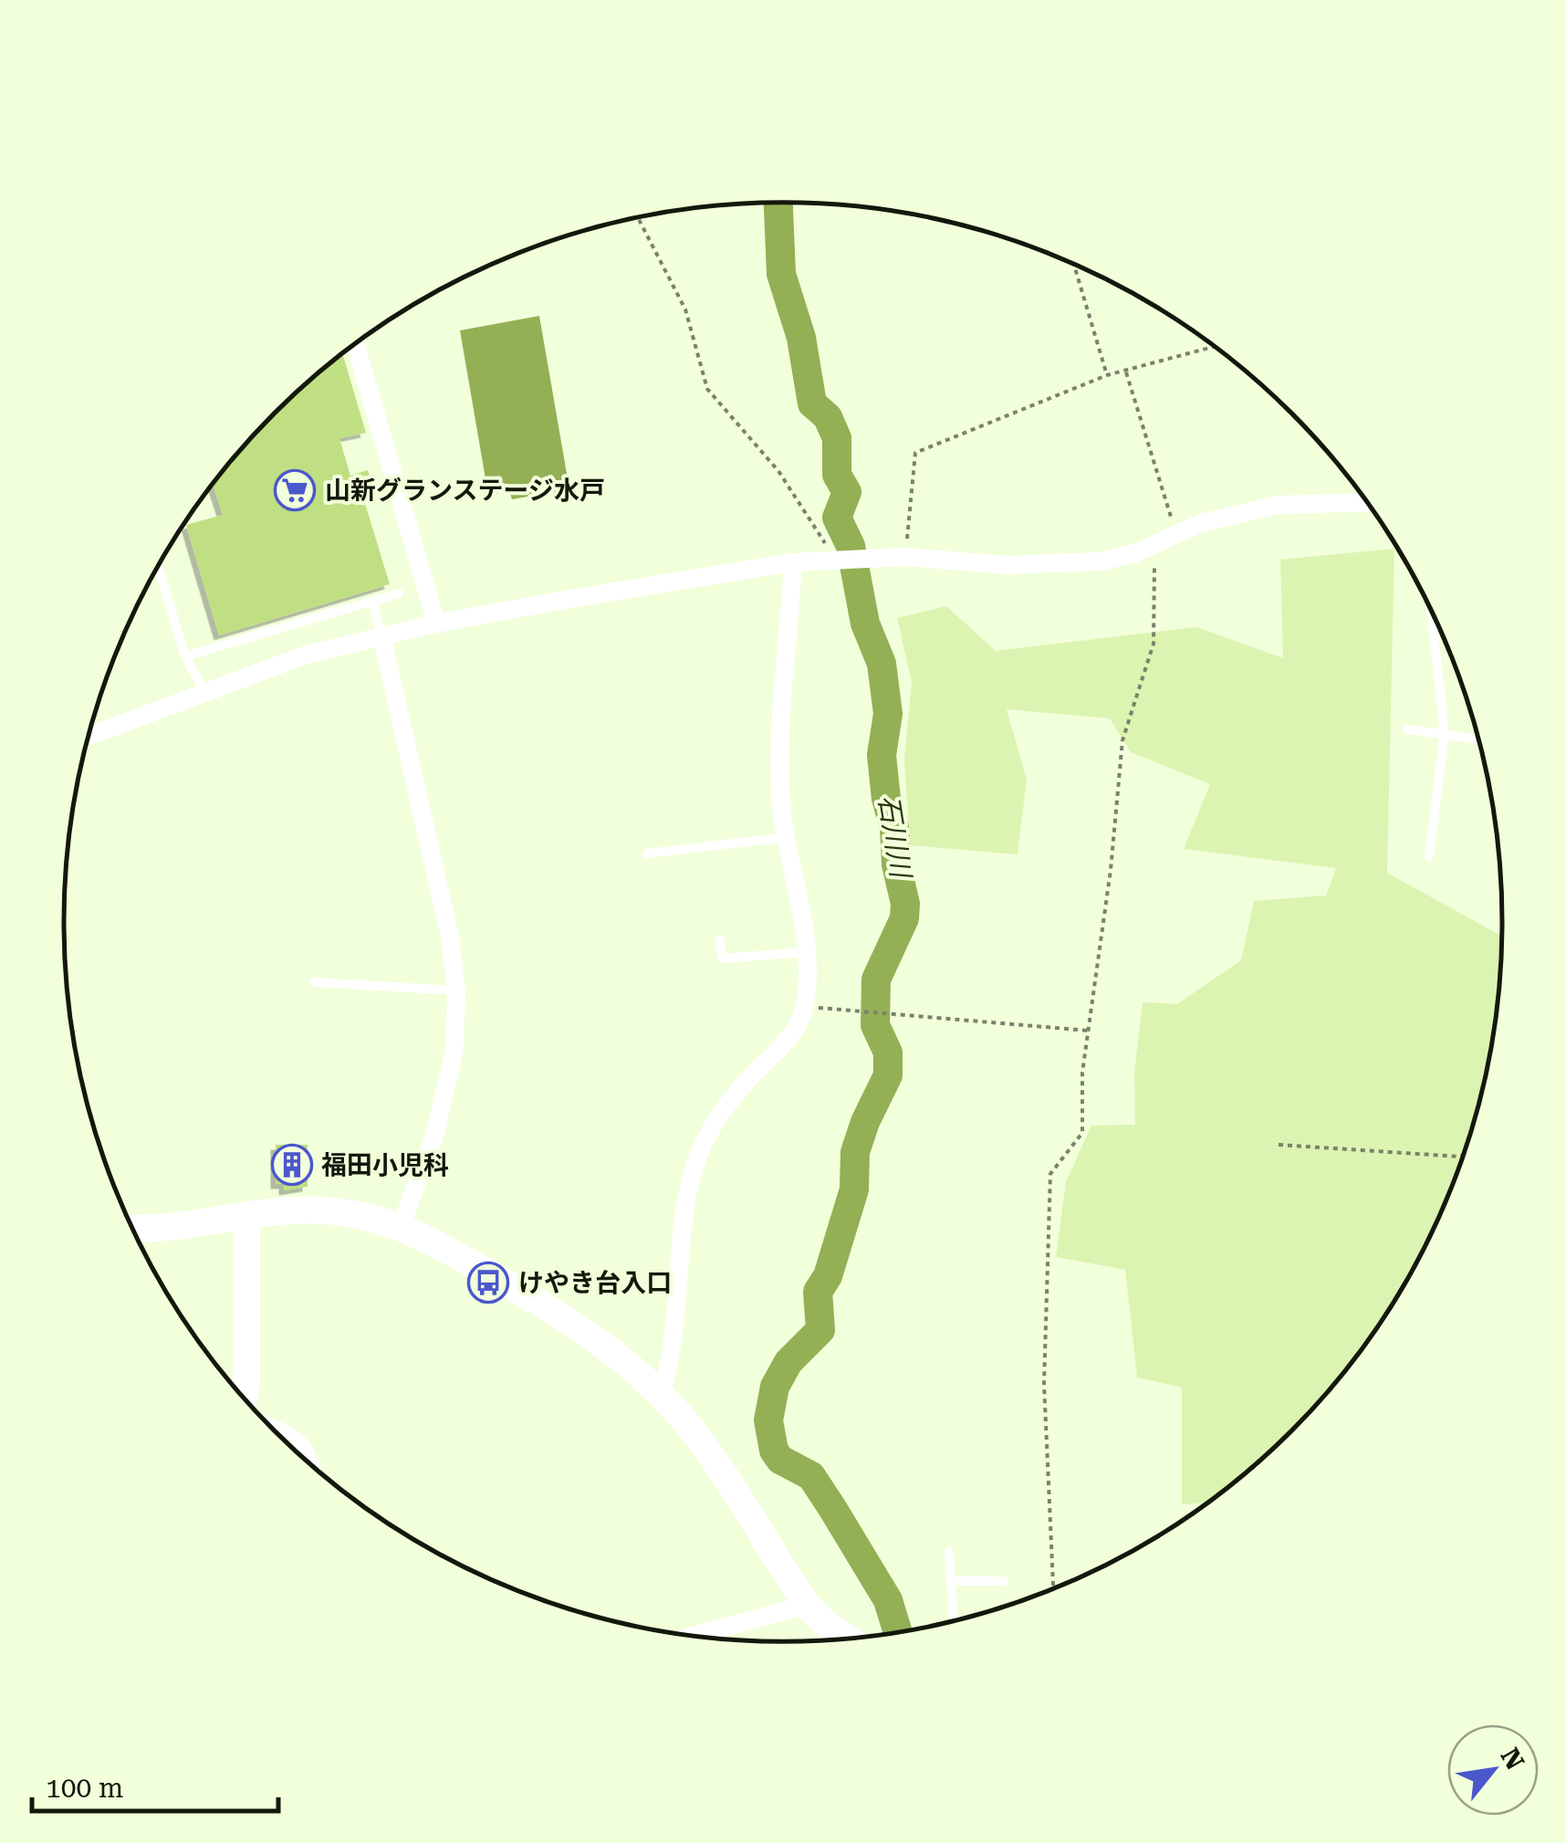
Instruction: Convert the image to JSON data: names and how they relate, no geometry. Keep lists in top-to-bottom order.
{
  "water": ["石川川"],
  "places": {
    "supermarket": ["山新グランステージ水戸"],
    "building": ["福田小児科"],
    "bus stop": ["けやき台入口"]
  },
  "scale_bar": "100 m",
  "north": "top right"
}
